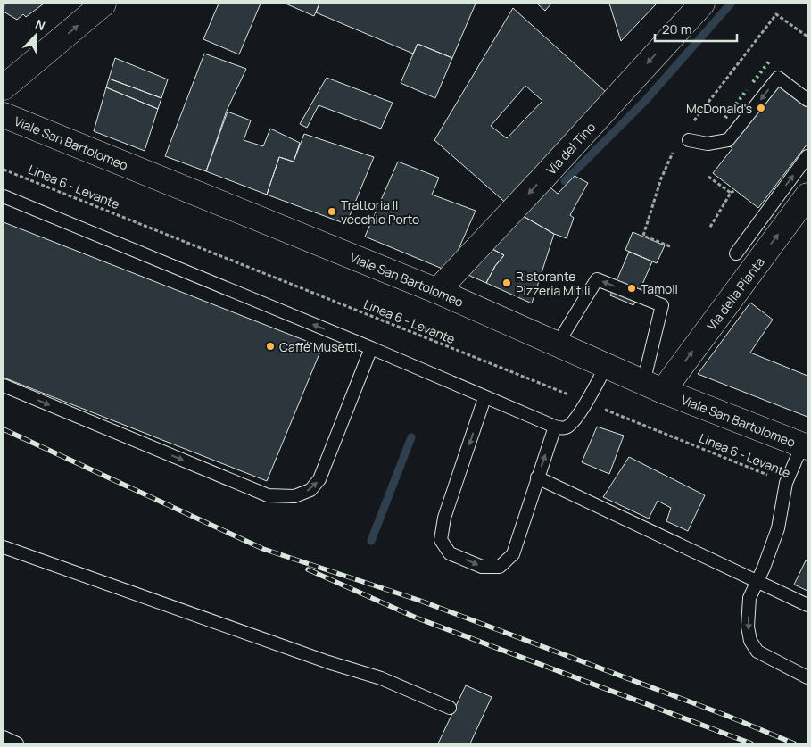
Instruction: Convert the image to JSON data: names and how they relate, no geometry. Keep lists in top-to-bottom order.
{
  "streets": {
    "main road": ["Viale San Bartolomeo", "Via del Tino", "Via della Pianta"],
    "path": ["Linea 6 - Levante"]
  },
  "crossings": [
    ["Viale San Bartolomeo", "Via del Tino"],
    ["Viale San Bartolomeo", "Via della Pianta"]
  ],
  "one_way": ["Via del Tino", "Via della Pianta"],
  "places": [
    "McDonald's",
    "Trattoria Il vecchio Porto",
    "Ristorante Pizzeria Mitili",
    "Tamoil",
    "Caffé Musetti"
  ],
  "scale_bar": "20 m",
  "north": "top right"
}
